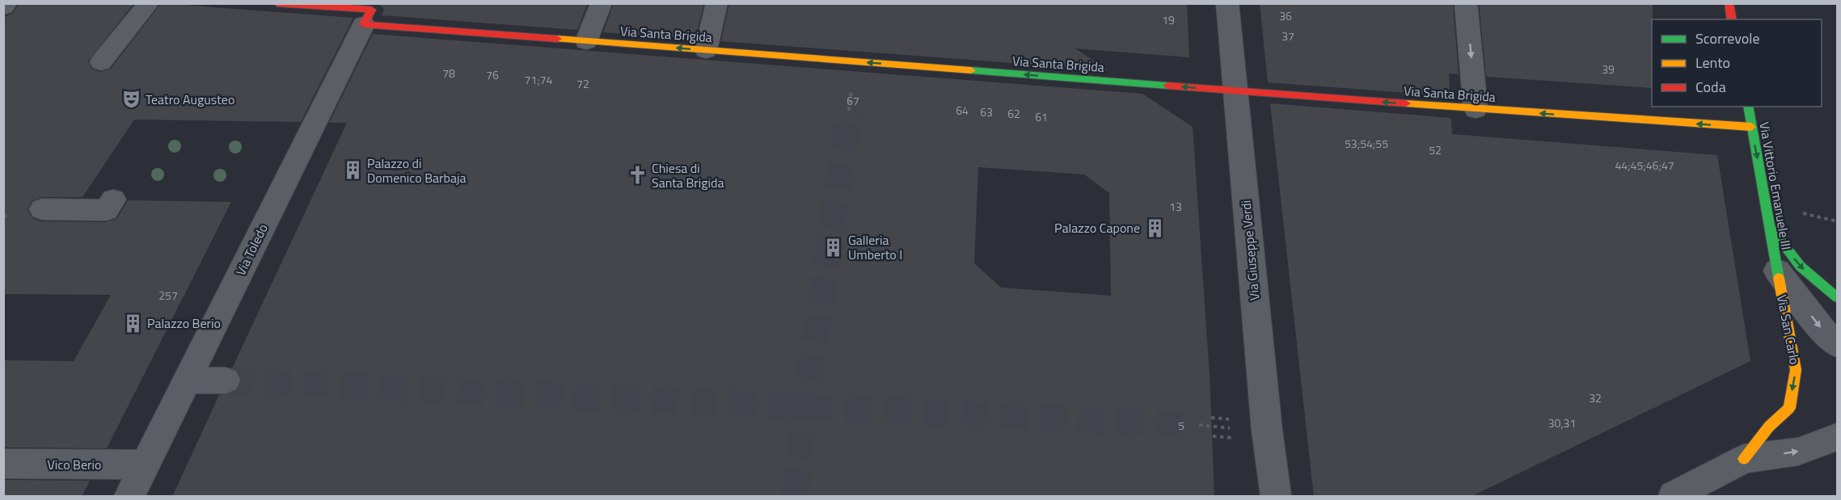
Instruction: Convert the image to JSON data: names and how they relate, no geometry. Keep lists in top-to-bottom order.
{
  "streets": {
    "street": [
      "Via Santa Brigida",
      "Via Vittorio Emanuele III",
      "Via Toledo",
      "Via Giuseppe Verdi",
      "Via San Carlo",
      "Vico Berio"
    ]
  },
  "crossings": [
    ["Via Santa Brigida", "Via Vittorio Emanuele III"],
    ["Via Santa Brigida", "Via Toledo"],
    ["Via Santa Brigida", "Via Giuseppe Verdi"],
    ["Via Vittorio Emanuele III", "Via San Carlo"],
    ["Via Toledo", "Vico Berio"]
  ],
  "one_way": ["Via Santa Brigida", "Via Vittorio Emanuele III"],
  "places": {
    "theatre": ["Teatro Augusteo"],
    "building": [
      "Palazzo di Domenico Barbaja",
      "Palazzo Capone",
      "Galleria Umberto I",
      "Palazzo Berio"
    ],
    "church": ["Chiesa di Santa Brigida"]
  },
  "house_numbers": [
    "36",
    "19",
    "37",
    "39",
    "78",
    "76",
    "71;74",
    "72",
    "67",
    "64",
    "63",
    "62",
    "61",
    "53;54;55",
    "52",
    "44;45;46;47",
    "13",
    "257",
    "32",
    "30,31",
    "5"
  ],
  "legend": ["Scorrevole", "Lento", "Coda"]
}
